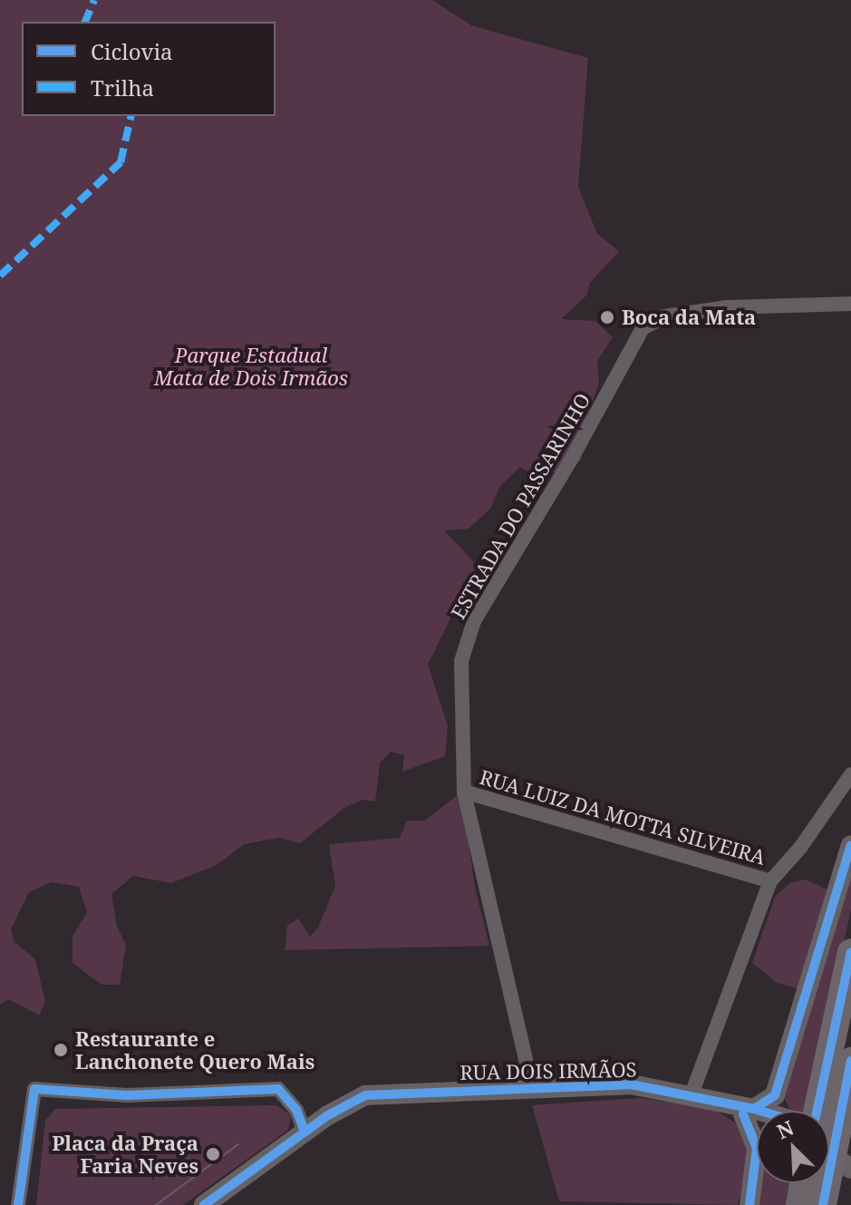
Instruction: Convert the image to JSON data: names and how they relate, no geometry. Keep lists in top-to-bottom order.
{
  "streets": {
    "main road": ["RUA DOIS IRMÃOS"],
    "street": ["ESTRADA DO PASSARINHO", "RUA LUIZ DA MOTTA SILVEIRA"]
  },
  "crossings": [
    ["ESTRADA DO PASSARINHO", "RUA LUIZ DA MOTTA SILVEIRA"],
    ["ESTRADA DO PASSARINHO", "RUA DOIS IRMÃOS"]
  ],
  "parks": ["Parque Estadual Mata de Dois Irmãos"],
  "places": ["Boca da Mata", "Restaurante e Lanchonete Quero Mais", "Placa da Praça Faria Neves"],
  "legend": ["Ciclovia", "Trilha"],
  "north": "top left"
}
